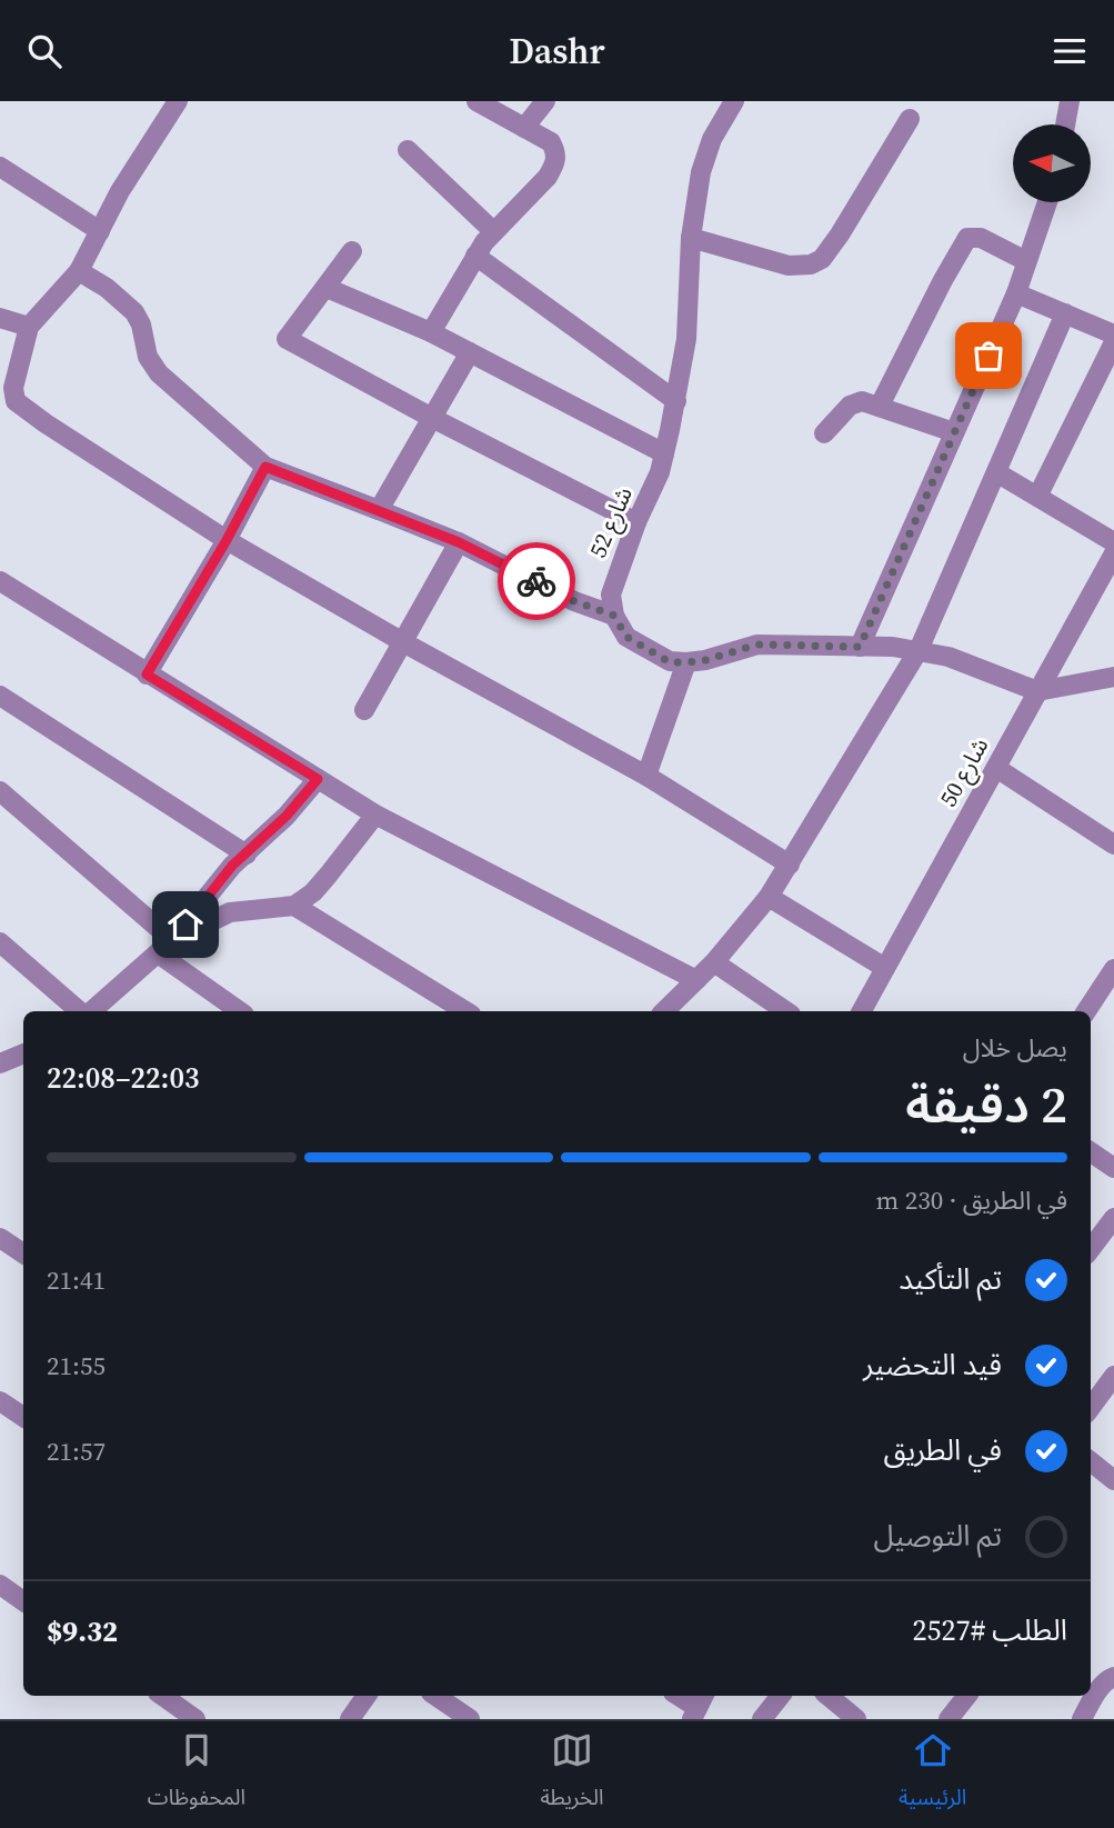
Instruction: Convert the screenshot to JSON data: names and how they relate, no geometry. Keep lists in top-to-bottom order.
{
  "streets": {
    "street": ["شارع 52", "شارع 50"]
  },
  "north": "left",
  "page": {
    "header": "Dashr",
    "heading": ["2 دقيقة", "يصل خلال", "22:03–22:08"],
    "panel": ["الطلب #2527", "$9.32"],
    "bar": "في الطريق · 230 m",
    "list": [
      ["تم التأكيد", "21:41"],
      ["قيد التحضير", "21:55"],
      ["في الطريق", "21:57"],
      "تم التوصيل"
    ],
    "tabs": ["الرئيسية", "الخريطة", "المحفوظات"]
  }
}
